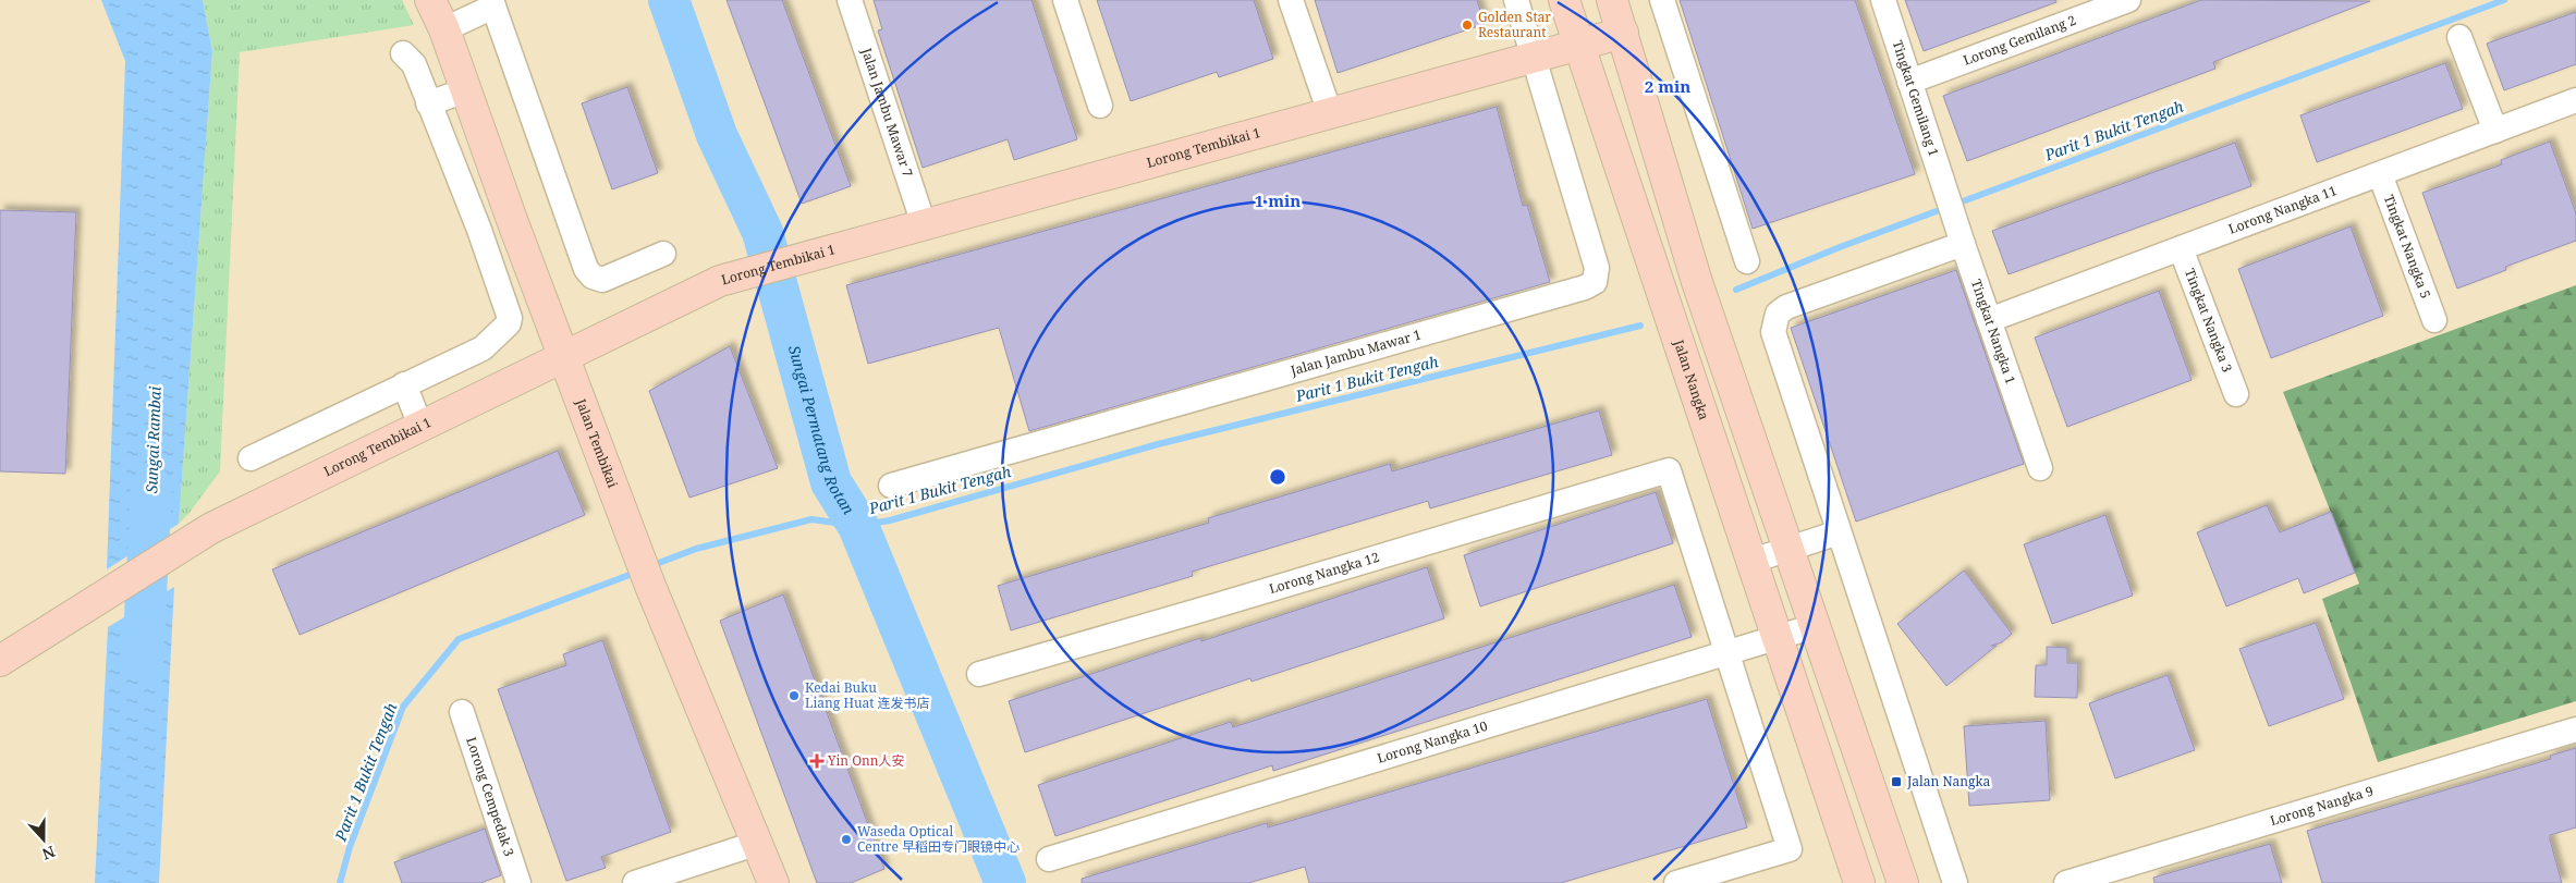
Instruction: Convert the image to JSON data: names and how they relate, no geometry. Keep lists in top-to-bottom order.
{
  "streets": {
    "street": [
      "Lorong Gemilang 2",
      "Tingkat Gemilang 1",
      "Jalan Jambu Mawar 7",
      "Lorong Tembikai 1",
      "Lorong Nangka 11",
      "Tingkat Nangka 5",
      "Tingkat Nangka 3",
      "Tingkat Nangka 1",
      "Jalan Jambu Mawar 1",
      "Jalan Nangka",
      "Jalan Tembikai",
      "Lorong Nangka 12",
      "Lorong Nangka 10",
      "Lorong Cempedak 3",
      "Lorong Nangka 9"
    ]
  },
  "crossings": [
    ["Lorong Gemilang 2", "Tingkat Gemilang 1"],
    ["Tingkat Gemilang 1", "Tingkat Nangka 1"],
    ["Jalan Jambu Mawar 7", "Lorong Tembikai 1"],
    ["Lorong Tembikai 1", "Jalan Jambu Mawar 1"],
    ["Lorong Tembikai 1", "Jalan Nangka"],
    ["Lorong Tembikai 1", "Jalan Tembikai"],
    ["Lorong Nangka 11", "Tingkat Nangka 5"],
    ["Lorong Nangka 11", "Tingkat Nangka 3"],
    ["Lorong Nangka 11", "Tingkat Nangka 1"],
    ["Jalan Nangka", "Lorong Nangka 10"],
    ["Lorong Nangka 12", "Lorong Nangka 10"]
  ],
  "water": ["Parit 1 Bukit Tengah", "Sungai Permatang Rotan", "Sungai Rambai"],
  "places": {
    "other": ["Golden Star Restaurant", "Kedai Buku Liang Huat 连发书店", "Waseda Optical Centre 早稻田专门眼镜中心"],
    "health": ["Yin Onn人安"],
    "transit": ["Jalan Nangka"]
  },
  "north": "bottom",
  "rings": ["2 min", "1 min"]
}
